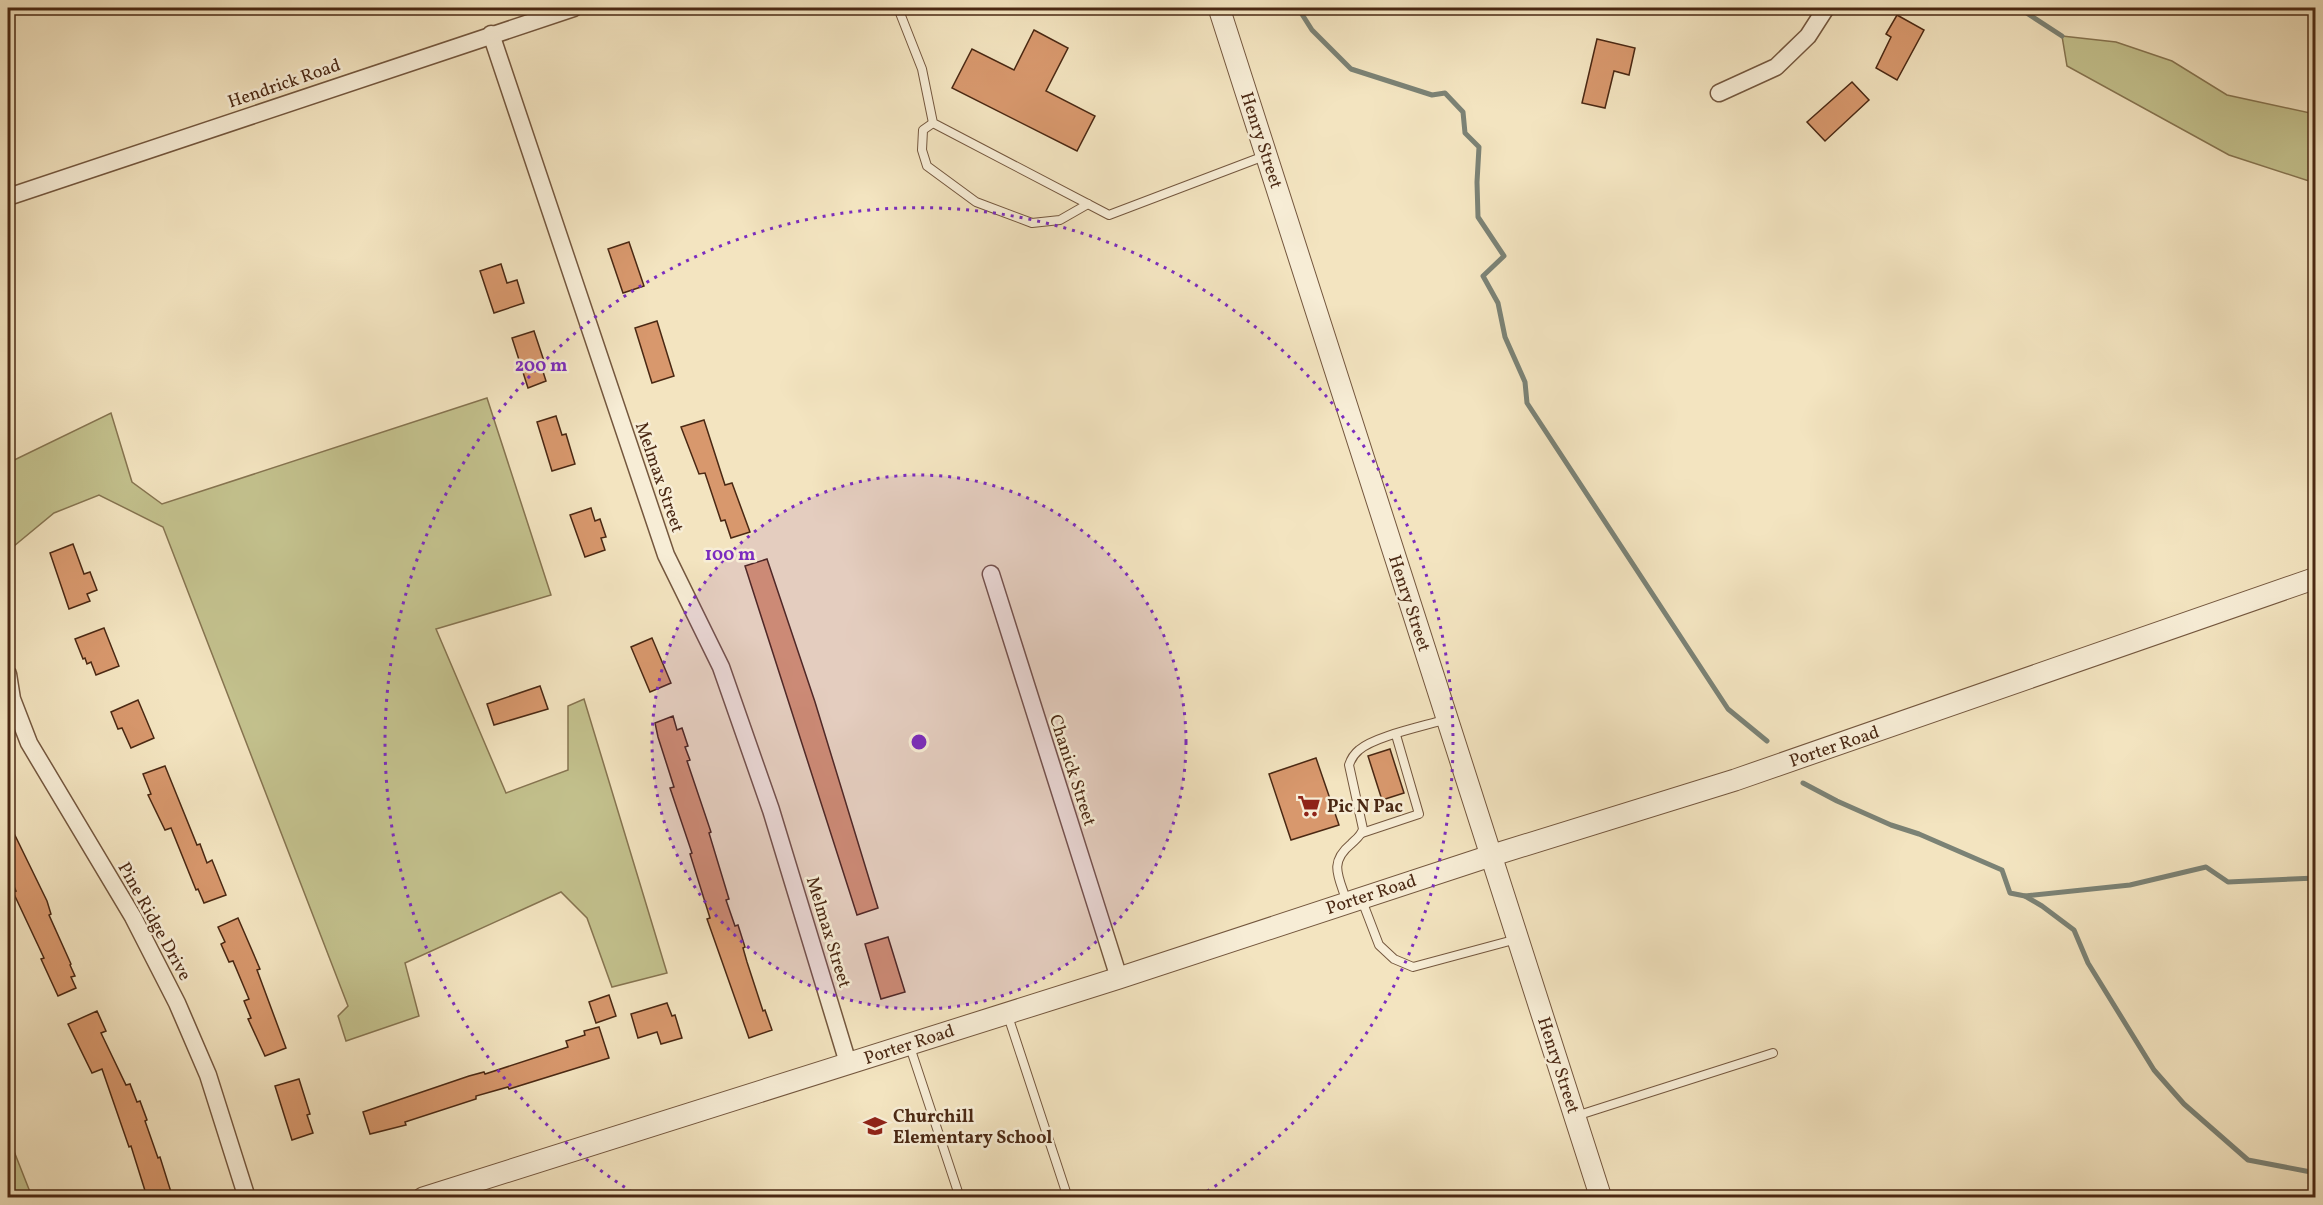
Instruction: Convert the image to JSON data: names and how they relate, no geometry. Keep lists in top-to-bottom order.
{
  "streets": {
    "street": [
      "Hendrick Road",
      "Henry Street",
      "Melmax Street",
      "Porter Road",
      "Chanick Street",
      "Pine Ridge Drive"
    ]
  },
  "crossings": [
    ["Hendrick Road", "Melmax Street"],
    ["Henry Street", "Porter Road"],
    ["Melmax Street", "Porter Road"],
    ["Porter Road", "Chanick Street"]
  ],
  "places": {
    "supermarket": ["Pic N Pac"],
    "school or university": ["Churchill Elementary School"]
  },
  "rings": ["200 m", "100 m"]
}
